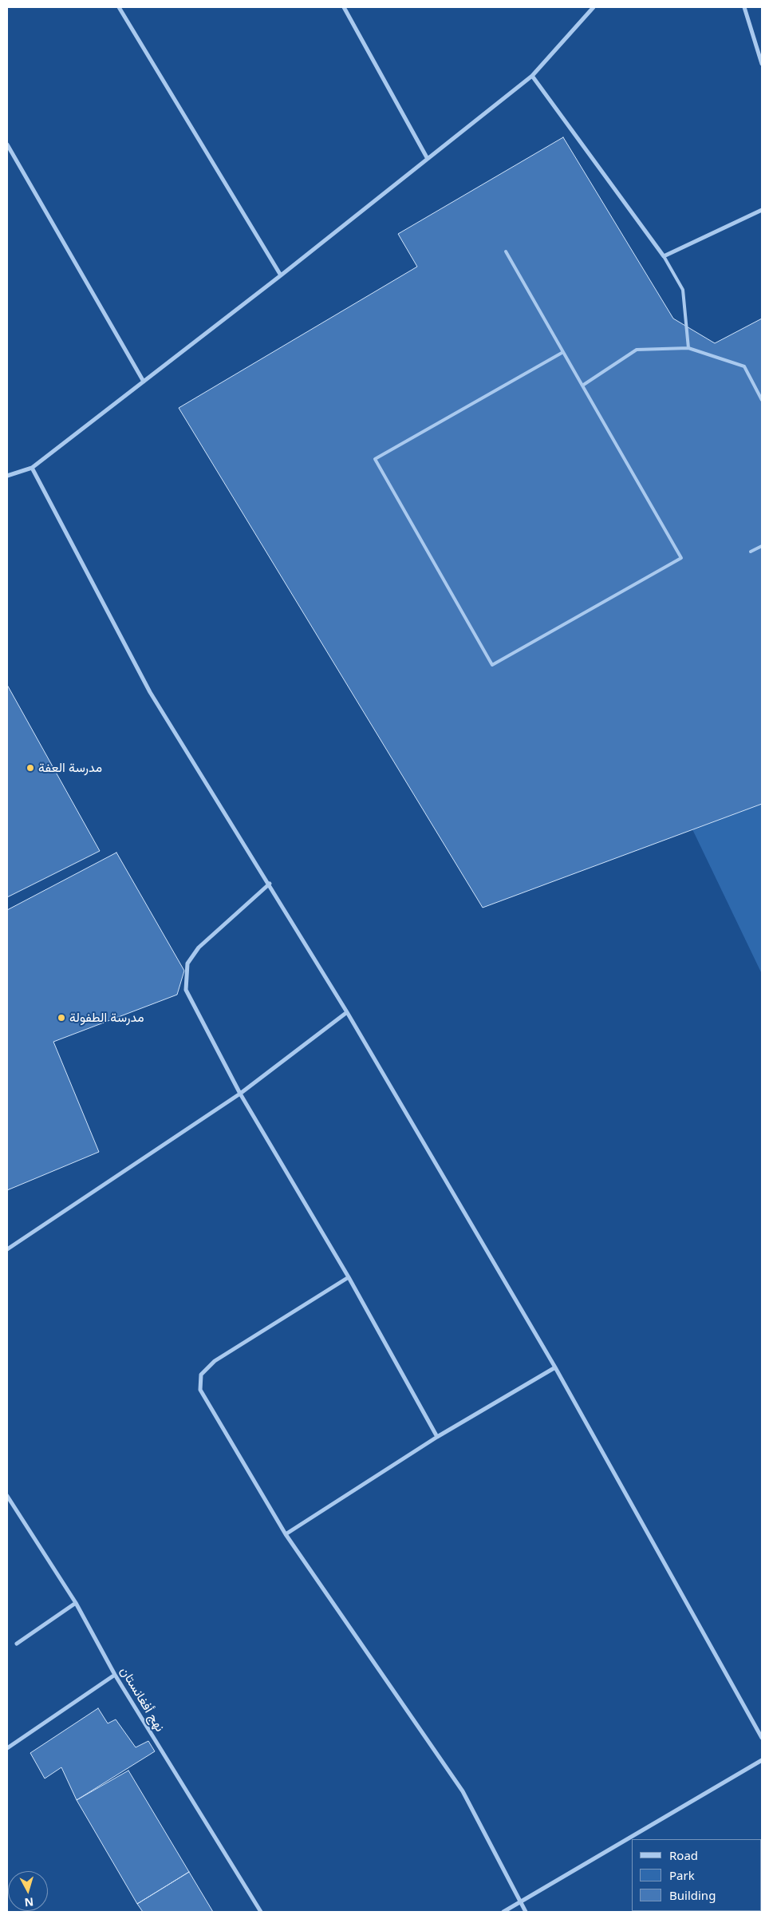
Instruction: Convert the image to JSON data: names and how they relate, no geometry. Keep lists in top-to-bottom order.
{
  "streets": {
    "street": ["نهج أفغانستان"]
  },
  "places": ["مدرسة العفة", "مدرسة الطفولة"],
  "legend": ["Road", "Park", "Building"],
  "north": "bottom"
}
